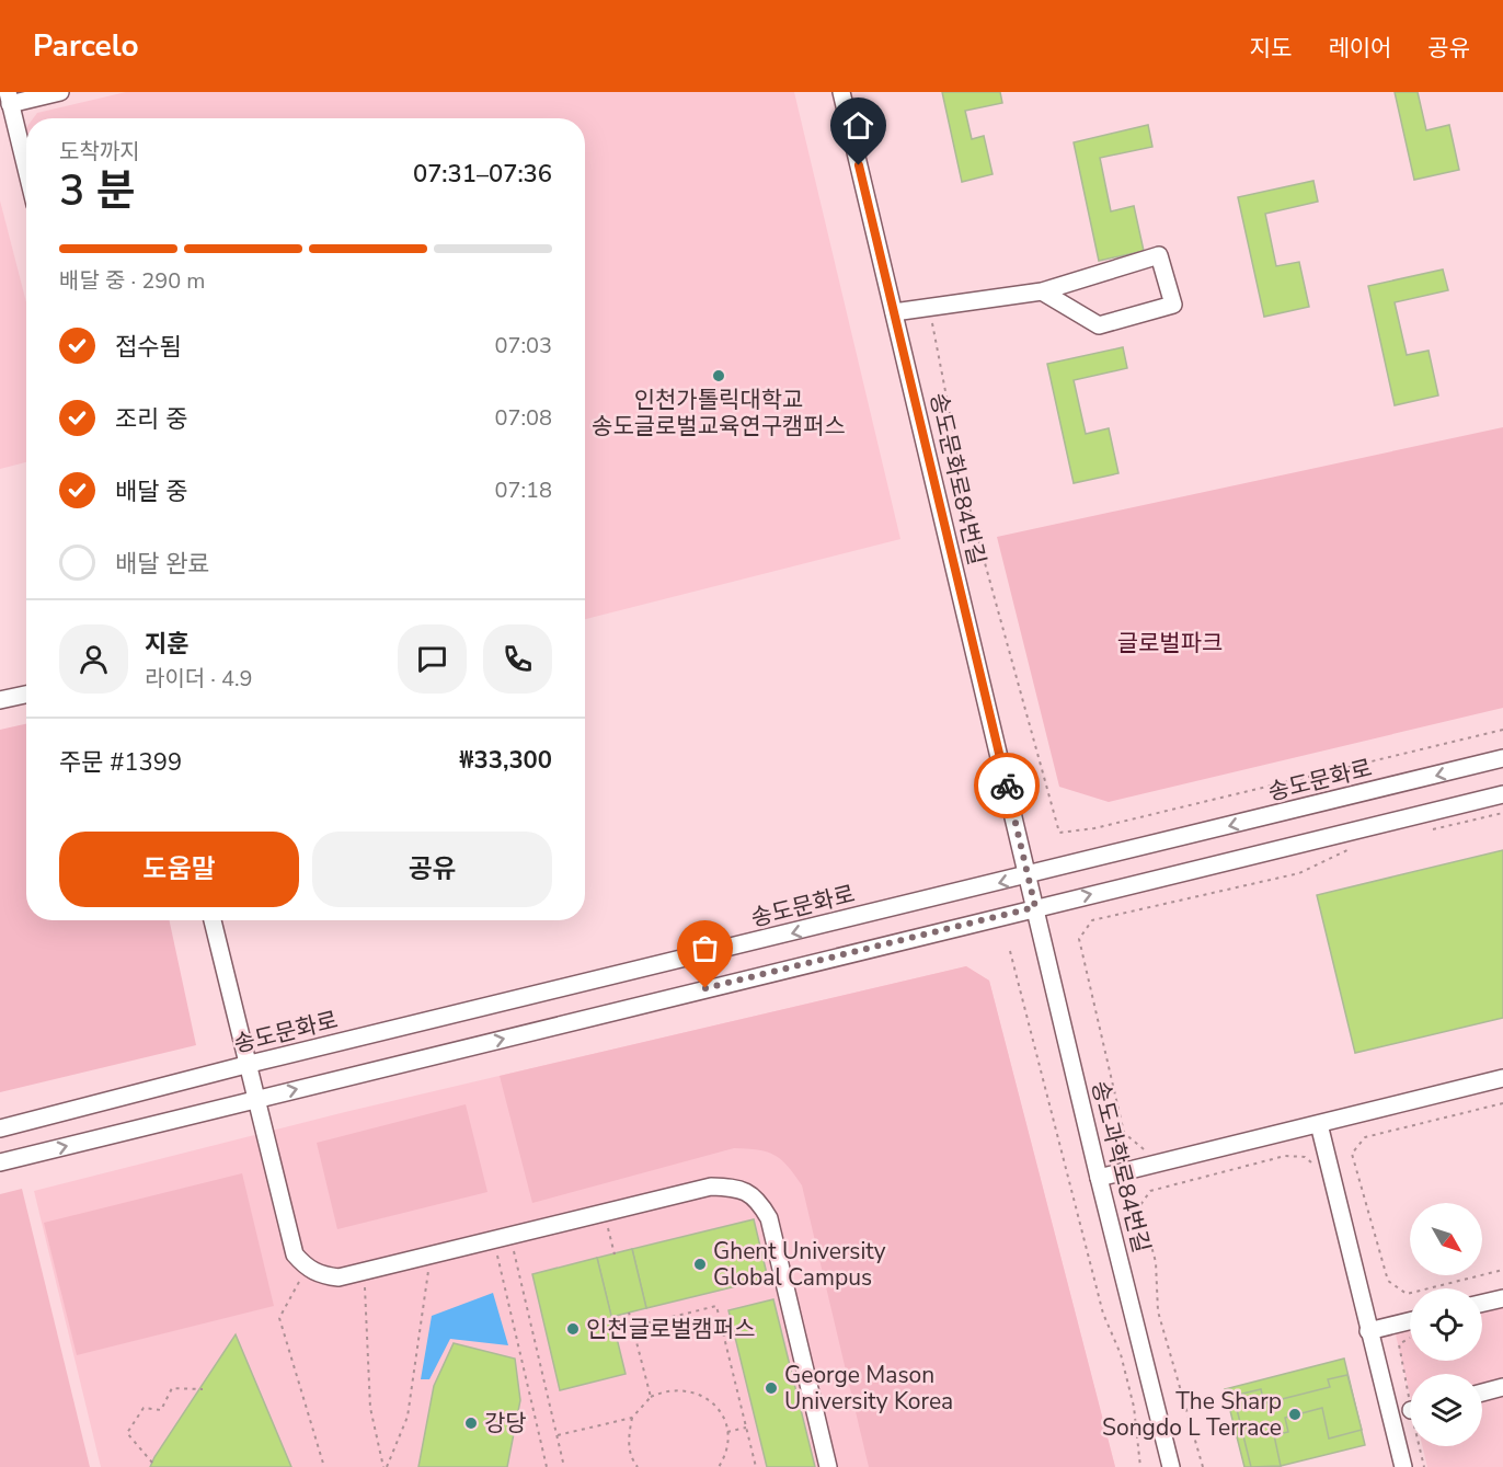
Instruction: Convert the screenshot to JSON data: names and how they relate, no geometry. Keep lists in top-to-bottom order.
{
  "streets": {
    "street": ["송도문화로84번길", "송도문화로", "송도과학로84번길"]
  },
  "crossings": [
    ["송도문화로84번길", "송도문화로"],
    ["송도문화로84번길", "송도과학로84번길"],
    ["송도문화로", "송도과학로84번길"]
  ],
  "parks": ["글로벌파크"],
  "places": [
    "인천가톨릭대학교 송도글로벌교육연구캠퍼스",
    "Ghent University Global Campus",
    "인천글로벌캠퍼스",
    "George Mason University Korea",
    "The Sharp Songdo L Terrace",
    "강당"
  ],
  "north": "bottom right",
  "page": {
    "header": "Parcelo",
    "nav": ["지도", "레이어", "공유"],
    "heading": ["3 분", "도착까지", "07:31–07:36"],
    "panel": [
      "지훈",
      "라이더 · 4.9",
      "주문 #1399",
      "₩33,300"
    ],
    "bar": "배달 중 · 290 m",
    "list": [
      ["접수됨", "07:03"],
      ["조리 중", "07:08"],
      ["배달 중", "07:18"],
      "배달 완료"
    ],
    "buttons": ["도움말", "공유"]
  }
}
